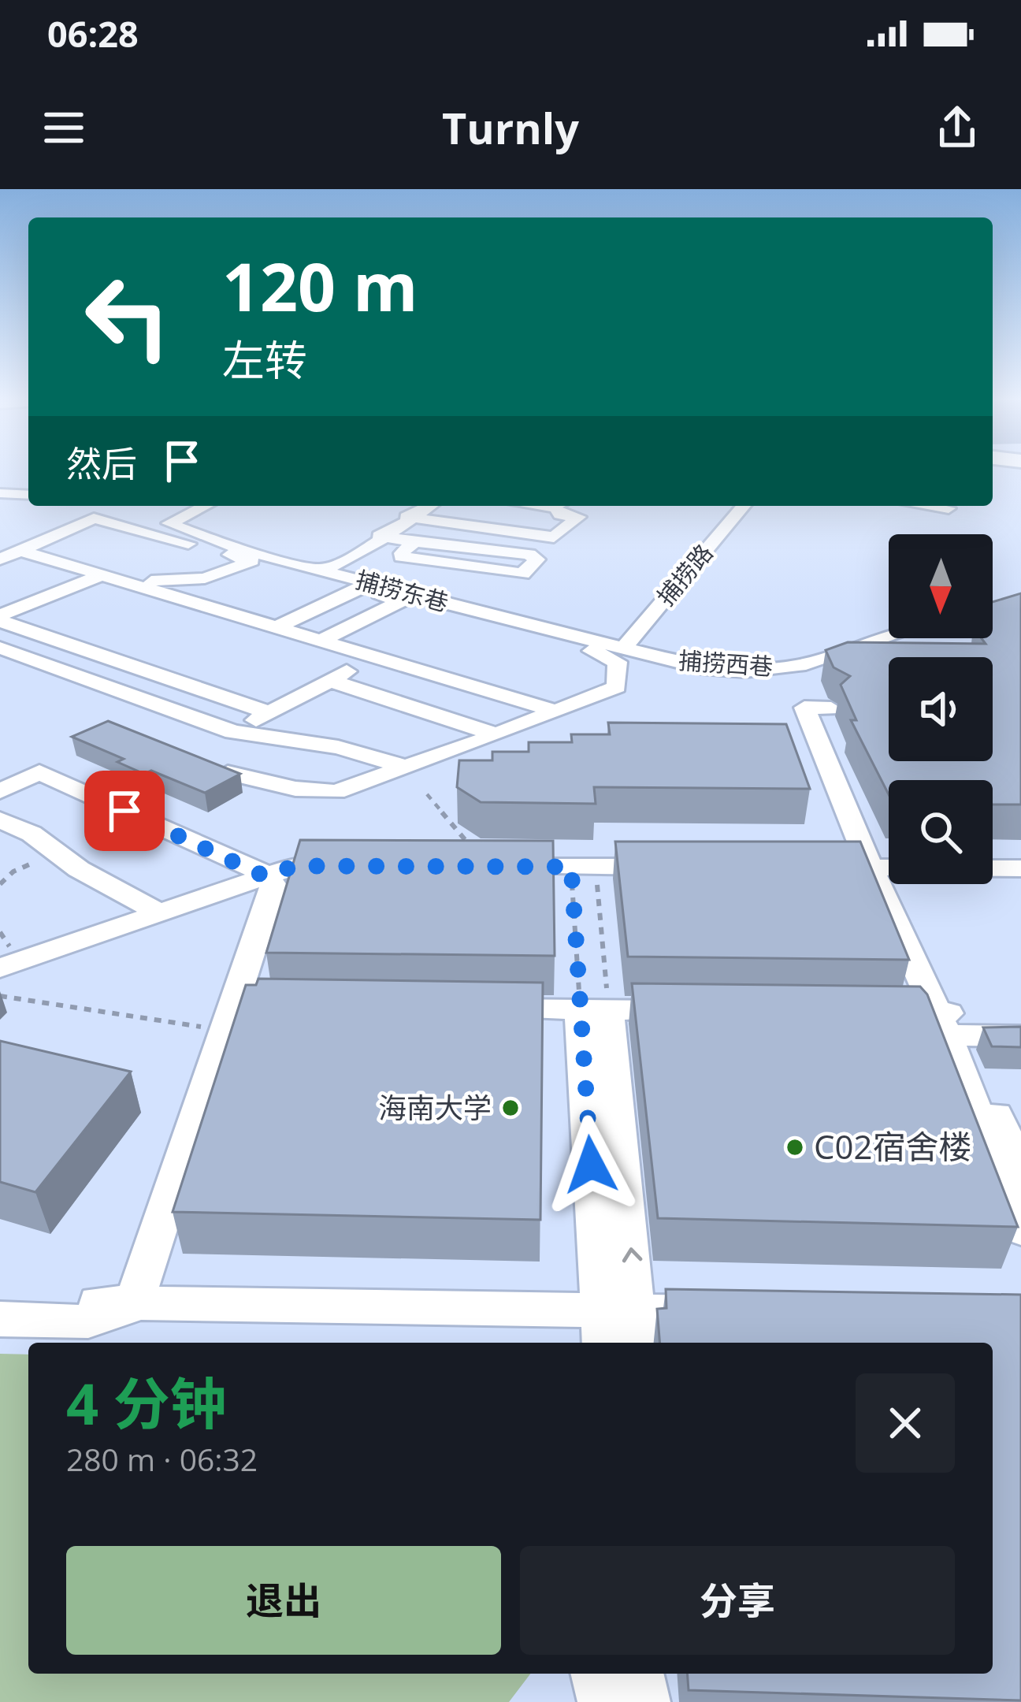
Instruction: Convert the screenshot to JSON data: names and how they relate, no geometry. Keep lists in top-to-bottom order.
{
  "streets": {
    "street": ["捕捞路", "捕捞东巷", "捕捞西巷"]
  },
  "crossings": [
    ["捕捞路", "捕捞东巷"],
    ["捕捞路", "捕捞西巷"],
    ["捕捞东巷", "捕捞西巷"]
  ],
  "places": ["海南大学", "C02宿舍楼"],
  "north": "bottom",
  "page": {
    "status": "06:28",
    "header": "Turnly",
    "turn": ["120 m", "左转"],
    "then": "然后",
    "heading": ["4 分钟", "280 m · 06:32"],
    "buttons": ["退出", "分享"]
  }
}
